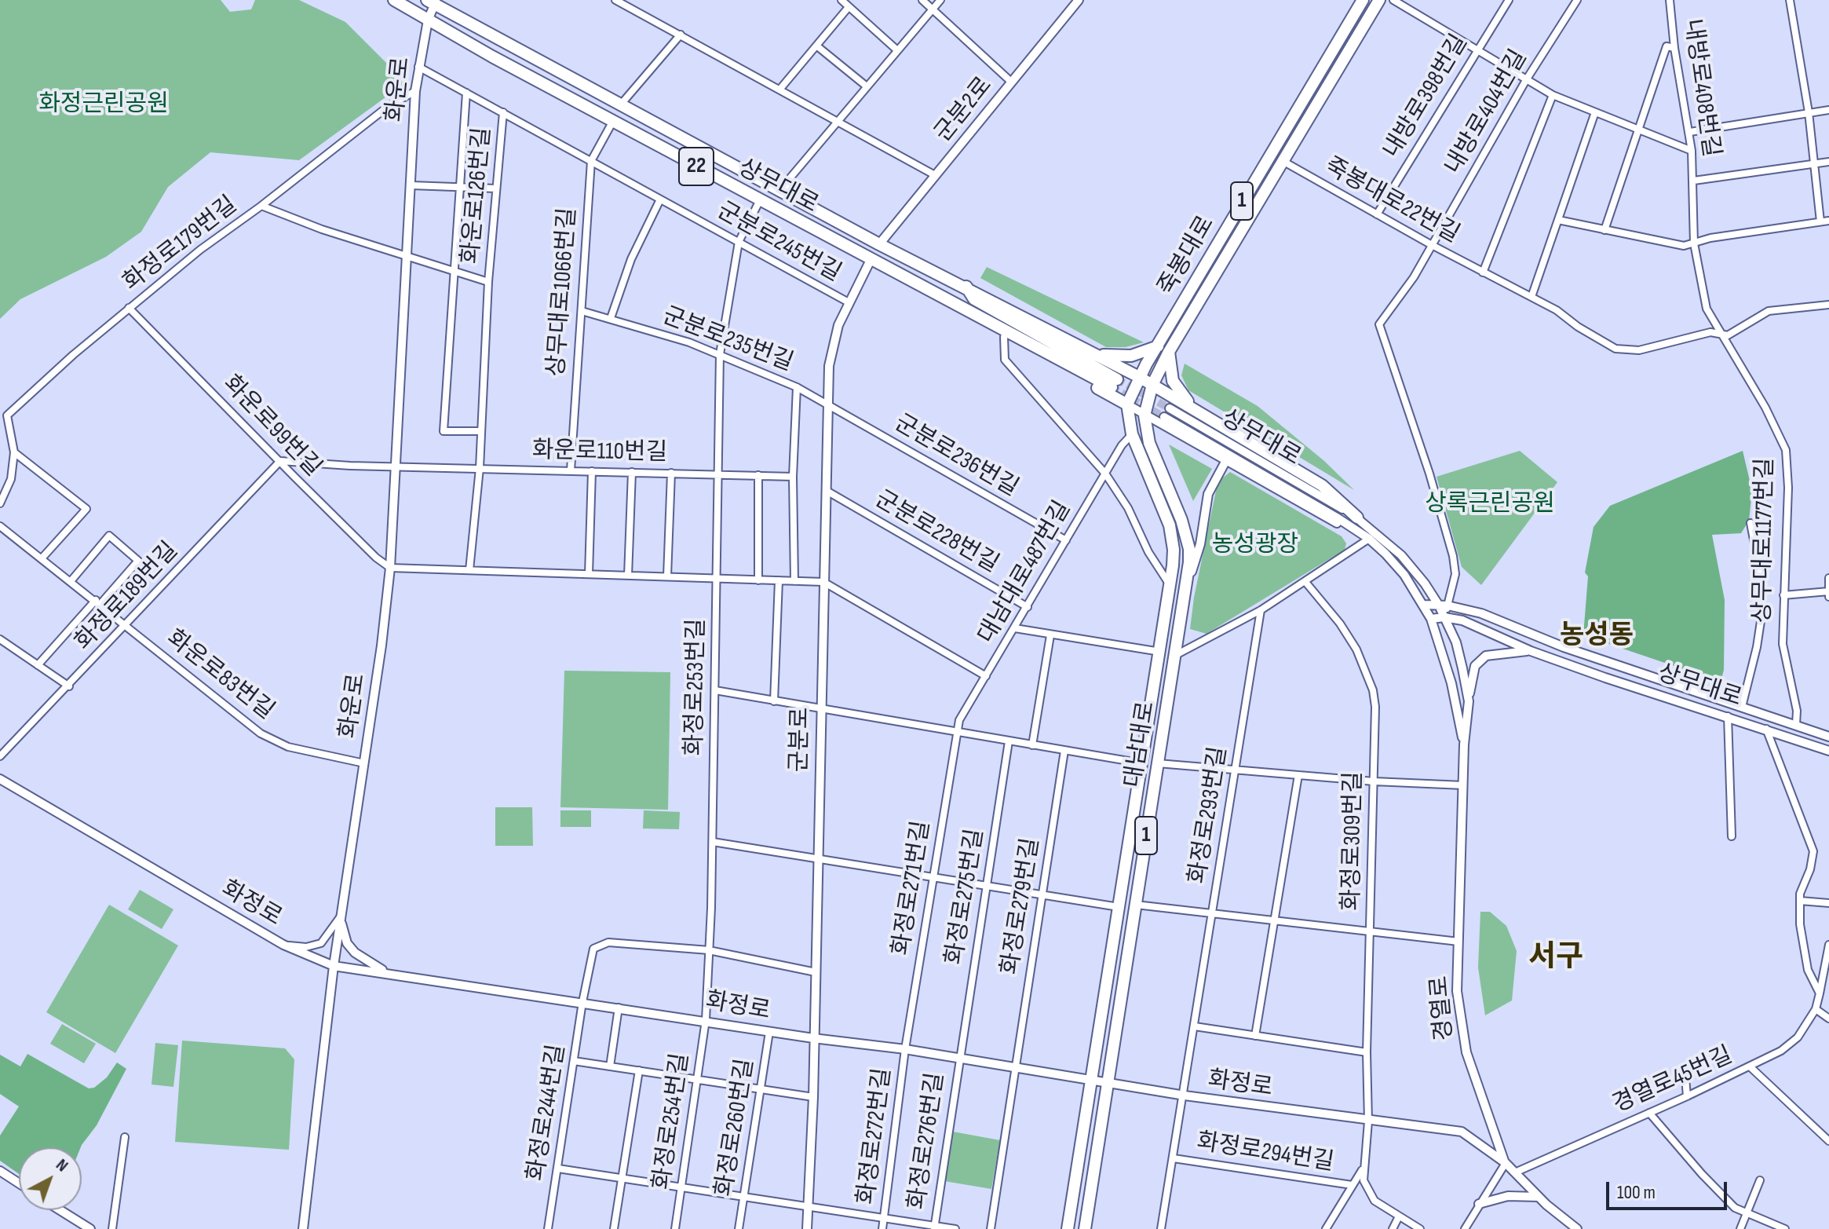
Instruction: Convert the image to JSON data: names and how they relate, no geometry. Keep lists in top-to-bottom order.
{
  "streets": {
    "main road": [
      "22",
      "상무대로",
      "1",
      "죽봉대로",
      "대남대로"
    ],
    "street": [
      "내방로408번길",
      "화운로",
      "내방로398번길",
      "군분2로",
      "내방로404번길",
      "화운로126번길",
      "죽봉대로22번길",
      "군분로245번길",
      "화정로179번길",
      "상무대로1066번길",
      "군분로235번길",
      "화운로99번길",
      "화운로110번길",
      "군분로236번길",
      "군분로228번길",
      "상무대로1177번길",
      "대남대로487번길",
      "화정로189번길",
      "화운로83번길",
      "화정로253번길",
      "군분로",
      "화정로293번길",
      "화정로309번길",
      "화정로271번길",
      "화정로275번길",
      "화정로",
      "화정로279번길",
      "경열로",
      "경열로45번길",
      "화정로244번길",
      "화정로254번길",
      "화정로260번길",
      "화정로272번길",
      "화정로276번길",
      "화정로294번길"
    ]
  },
  "crossings": [
    ["내방로408번길", "죽봉대로22번길"],
    ["내방로408번길", "상무대로1177번길"],
    ["화운로", "상무대로"],
    ["화운로", "화운로126번길"],
    ["화운로", "군분로245번길"],
    ["화운로", "화정로179번길"],
    ["화운로", "화운로99번길"],
    ["화운로", "화운로110번길"],
    ["화운로", "화운로83번길"],
    ["화운로", "화정로"],
    ["내방로398번길", "죽봉대로22번길"],
    ["군분2로", "상무대로"],
    ["내방로404번길", "상무대로"],
    ["내방로404번길", "죽봉대로22번길"],
    ["내방로404번길", "경열로"],
    ["22", "상무대로"],
    ["22", "죽봉대로"],
    ["22", "대남대로"],
    ["상무대로", "죽봉대로"],
    ["상무대로", "상무대로1066번길"],
    ["상무대로", "상무대로1177번길"],
    ["상무대로", "화정로253번길"],
    ["상무대로", "군분로"],
    ["상무대로", "대남대로"],
    ["상무대로", "경열로"],
    ["화운로126번길", "군분로245번길"],
    ["화운로126번길", "화정로179번길"],
    ["죽봉대로22번길", "죽봉대로"],
    ["죽봉대로22번길", "상무대로1177번길"],
    ["군분로245번길", "상무대로1066번길"],
    ["군분로245번길", "화정로253번길"],
    ["군분로245번길", "군분로"],
    ["화정로179번길", "화운로99번길"],
    ["죽봉대로", "대남대로"],
    ["상무대로1066번길", "군분로235번길"],
    ["상무대로1066번길", "화운로110번길"],
    ["군분로235번길", "군분로236번길"],
    ["군분로235번길", "화정로253번길"],
    ["군분로235번길", "군분로"],
    ["화운로99번길", "화운로110번길"],
    ["화운로99번길", "화정로189번길"],
    ["화운로110번길", "화정로189번길"],
    ["화운로110번길", "화정로253번길"],
    ["군분로236번길", "대남대로487번길"],
    ["군분로236번길", "군분로"],
    ["군분로228번길", "대남대로487번길"],
    ["군분로228번길", "군분로"],
    ["대남대로487번길", "대남대로"],
    ["대남대로487번길", "화정로271번길"],
    ["화정로189번길", "화운로83번길"],
    ["화정로253번길", "화정로"],
    ["화정로253번길", "화정로244번길"],
    ["화정로253번길", "화정로254번길"],
    ["군분로", "화정로"],
    ["대남대로", "화정로"],
    ["화정로293번길", "화정로"],
    ["화정로293번길", "화정로294번길"],
    ["화정로309번길", "화정로"],
    ["화정로271번길", "화정로"],
    ["화정로271번길", "화정로272번길"],
    ["화정로275번길", "화정로"],
    ["화정로275번길", "화정로276번길"],
    ["화정로", "화정로279번길"],
    ["화정로", "경열로"],
    ["화정로", "화정로244번길"],
    ["화정로", "화정로254번길"],
    ["화정로", "화정로260번길"],
    ["화정로", "화정로272번길"],
    ["화정로", "화정로276번길"],
    ["화정로", "화정로294번길"],
    ["경열로", "경열로45번길"]
  ],
  "districts": ["농성동", "서구"],
  "parks": ["화정근린공원", "상록근린공원", "농성광장"],
  "scale_bar": "100 m",
  "north": "top right"
}
